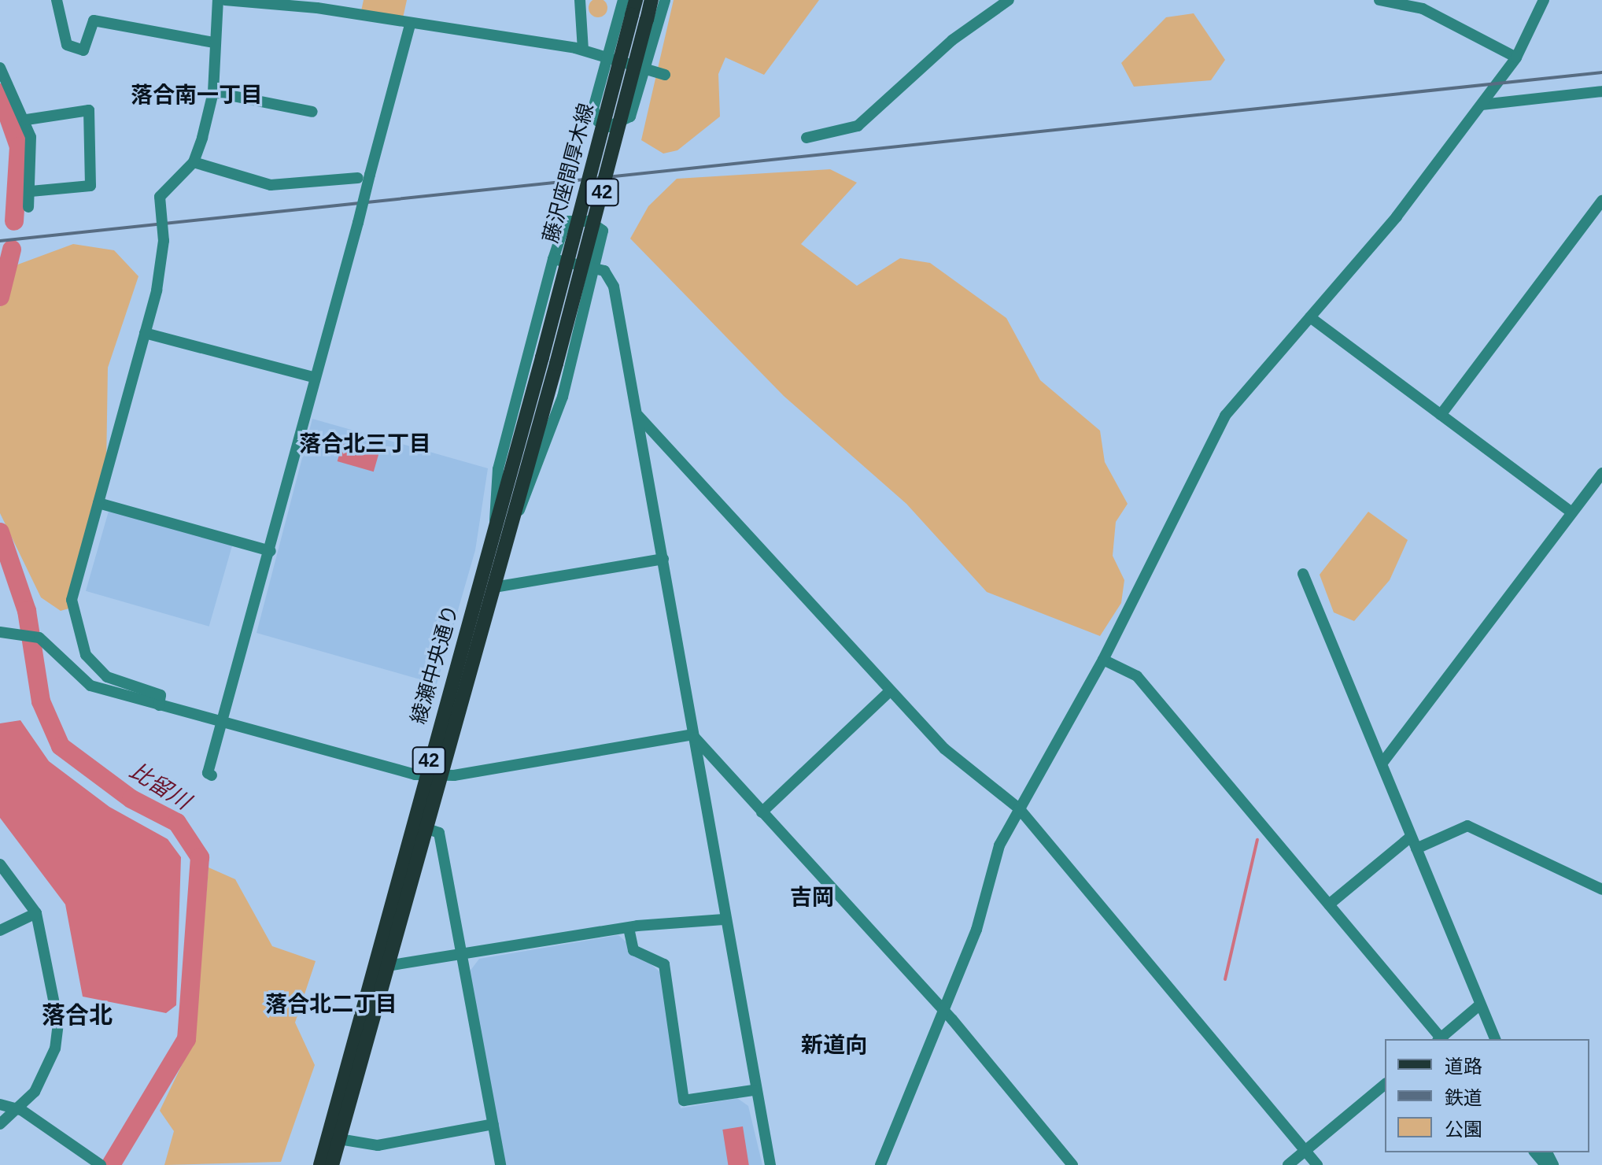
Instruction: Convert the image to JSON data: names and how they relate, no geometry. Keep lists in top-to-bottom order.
{
  "streets": {
    "main road": ["藤沢座間厚木線", "42", "綾瀬中央通り"]
  },
  "crossings": [
    ["藤沢座間厚木線", "綾瀬中央通り"]
  ],
  "districts": [
    "落合南一丁目",
    "落合北三丁目",
    "吉岡",
    "落合北二丁目",
    "落合北",
    "新道向"
  ],
  "water": ["比留川"],
  "legend": ["道路", "鉄道", "公園"]
}
